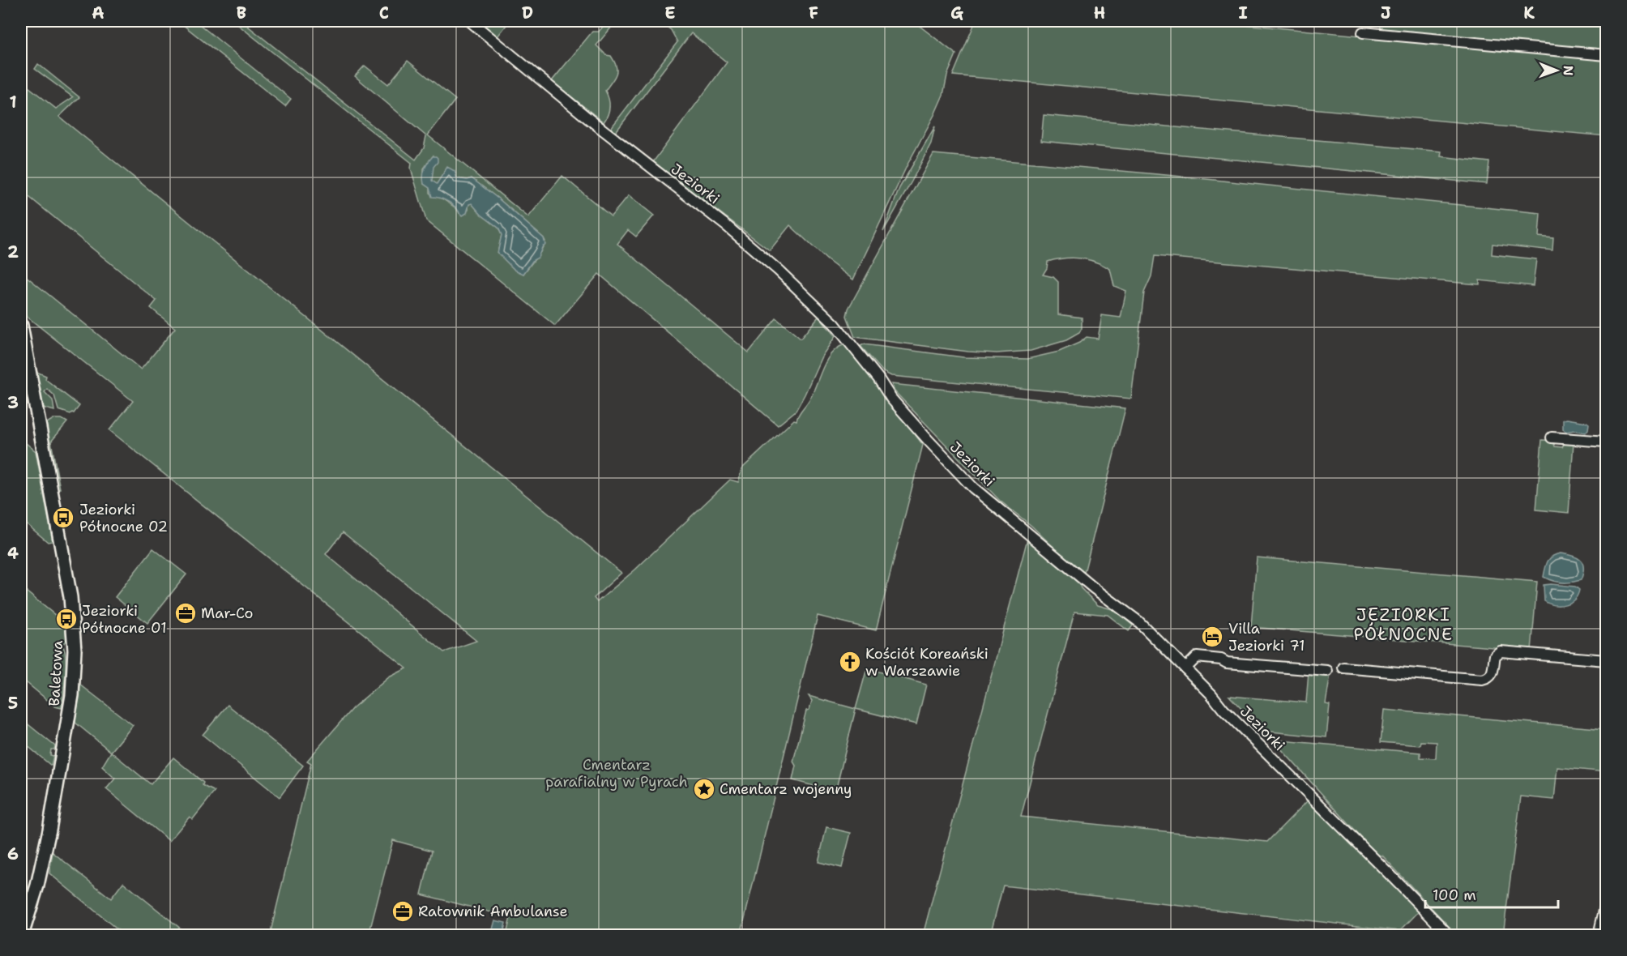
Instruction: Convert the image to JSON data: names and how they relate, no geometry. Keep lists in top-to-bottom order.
{
  "streets": {
    "street": ["Jeziorki", "Baletowa"]
  },
  "districts": ["JEZIORKI PÓŁNOCNE"],
  "parks": ["Cmentarz parafialny w Pyrach"],
  "places": {
    "bus stop": ["Jeziorki Północne 02", "Jeziorki Północne 01"],
    "office": ["Mar-Co", "Ratownik Ambulanse"],
    "hotel": ["Villa Jeziorki 71"],
    "church": ["Kościół Koreański w Warszawie"],
    "place": ["Cmentarz wojenny"]
  },
  "scale_bar": "100 m",
  "north": "right",
  "grid": {
    "columns": [
      "A",
      "B",
      "C",
      "D",
      "E",
      "F",
      "G",
      "H",
      "I",
      "J",
      "K"
    ],
    "rows": [
      "1",
      "2",
      "3",
      "4",
      "5",
      "6"
    ]
  }
}
